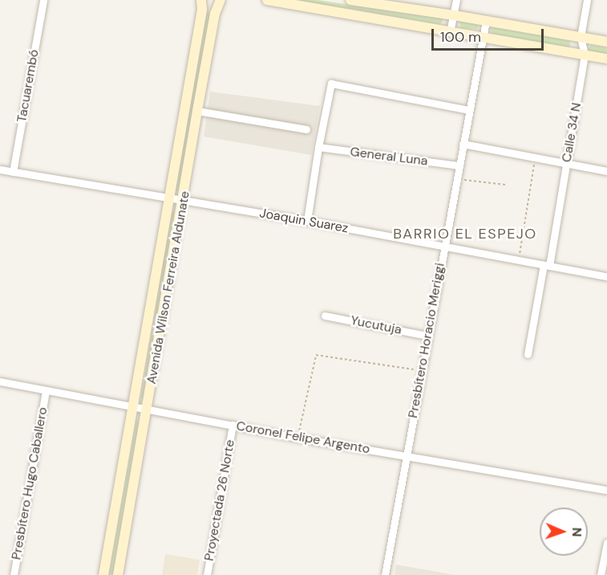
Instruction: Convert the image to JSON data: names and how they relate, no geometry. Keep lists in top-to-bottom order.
{
  "streets": {
    "street": [
      "Tacuarembó",
      "Calle 34 N",
      "General Luna",
      "Joaquin Suarez",
      "Avenida Wilson Ferreira Aldunate",
      "Yucutuja",
      "Presbítero Horacio Meriggi",
      "Coronel Felipe Argento",
      "Presbítero Hugo Caballero",
      "Proyectada 26 Norte"
    ]
  },
  "crossings": [
    ["Tacuarembó", "Joaquin Suarez"],
    ["Calle 34 N", "Joaquin Suarez"],
    ["General Luna", "Presbítero Horacio Meriggi"],
    ["Joaquin Suarez", "Avenida Wilson Ferreira Aldunate"],
    ["Joaquin Suarez", "Presbítero Horacio Meriggi"],
    ["Avenida Wilson Ferreira Aldunate", "Coronel Felipe Argento"],
    ["Yucutuja", "Presbítero Horacio Meriggi"],
    ["Presbítero Horacio Meriggi", "Coronel Felipe Argento"],
    ["Coronel Felipe Argento", "Presbítero Hugo Caballero"],
    ["Coronel Felipe Argento", "Proyectada 26 Norte"]
  ],
  "districts": ["BARRIO EL ESPEJO"],
  "scale_bar": "100 m",
  "north": "right"
}
